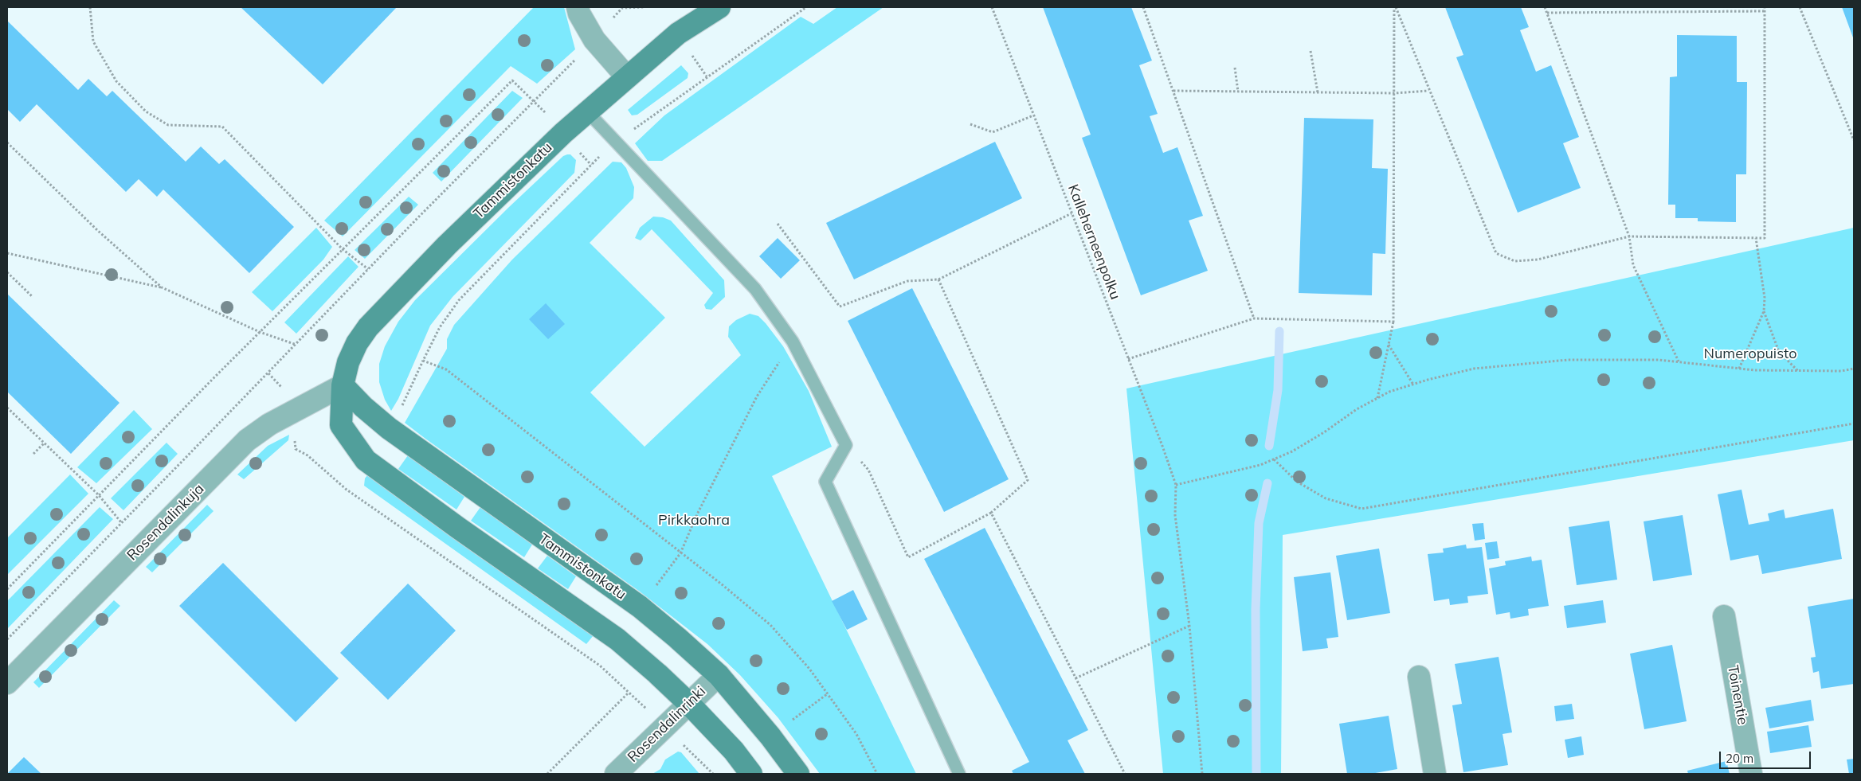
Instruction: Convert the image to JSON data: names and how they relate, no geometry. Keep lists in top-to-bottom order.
{
  "streets": {
    "street": [
      "Tammistonkatu",
      "Rosendalinkuja",
      "Toinentie",
      "Rosendalinrinki"
    ],
    "path": ["Kalleherneenpolku"]
  },
  "crossings": [
    ["Tammistonkatu", "Rosendalinkuja"],
    ["Tammistonkatu", "Rosendalinrinki"]
  ],
  "parks": ["Numeropuisto", "Pirkkaohra"],
  "scale_bar": "20 m"
}
